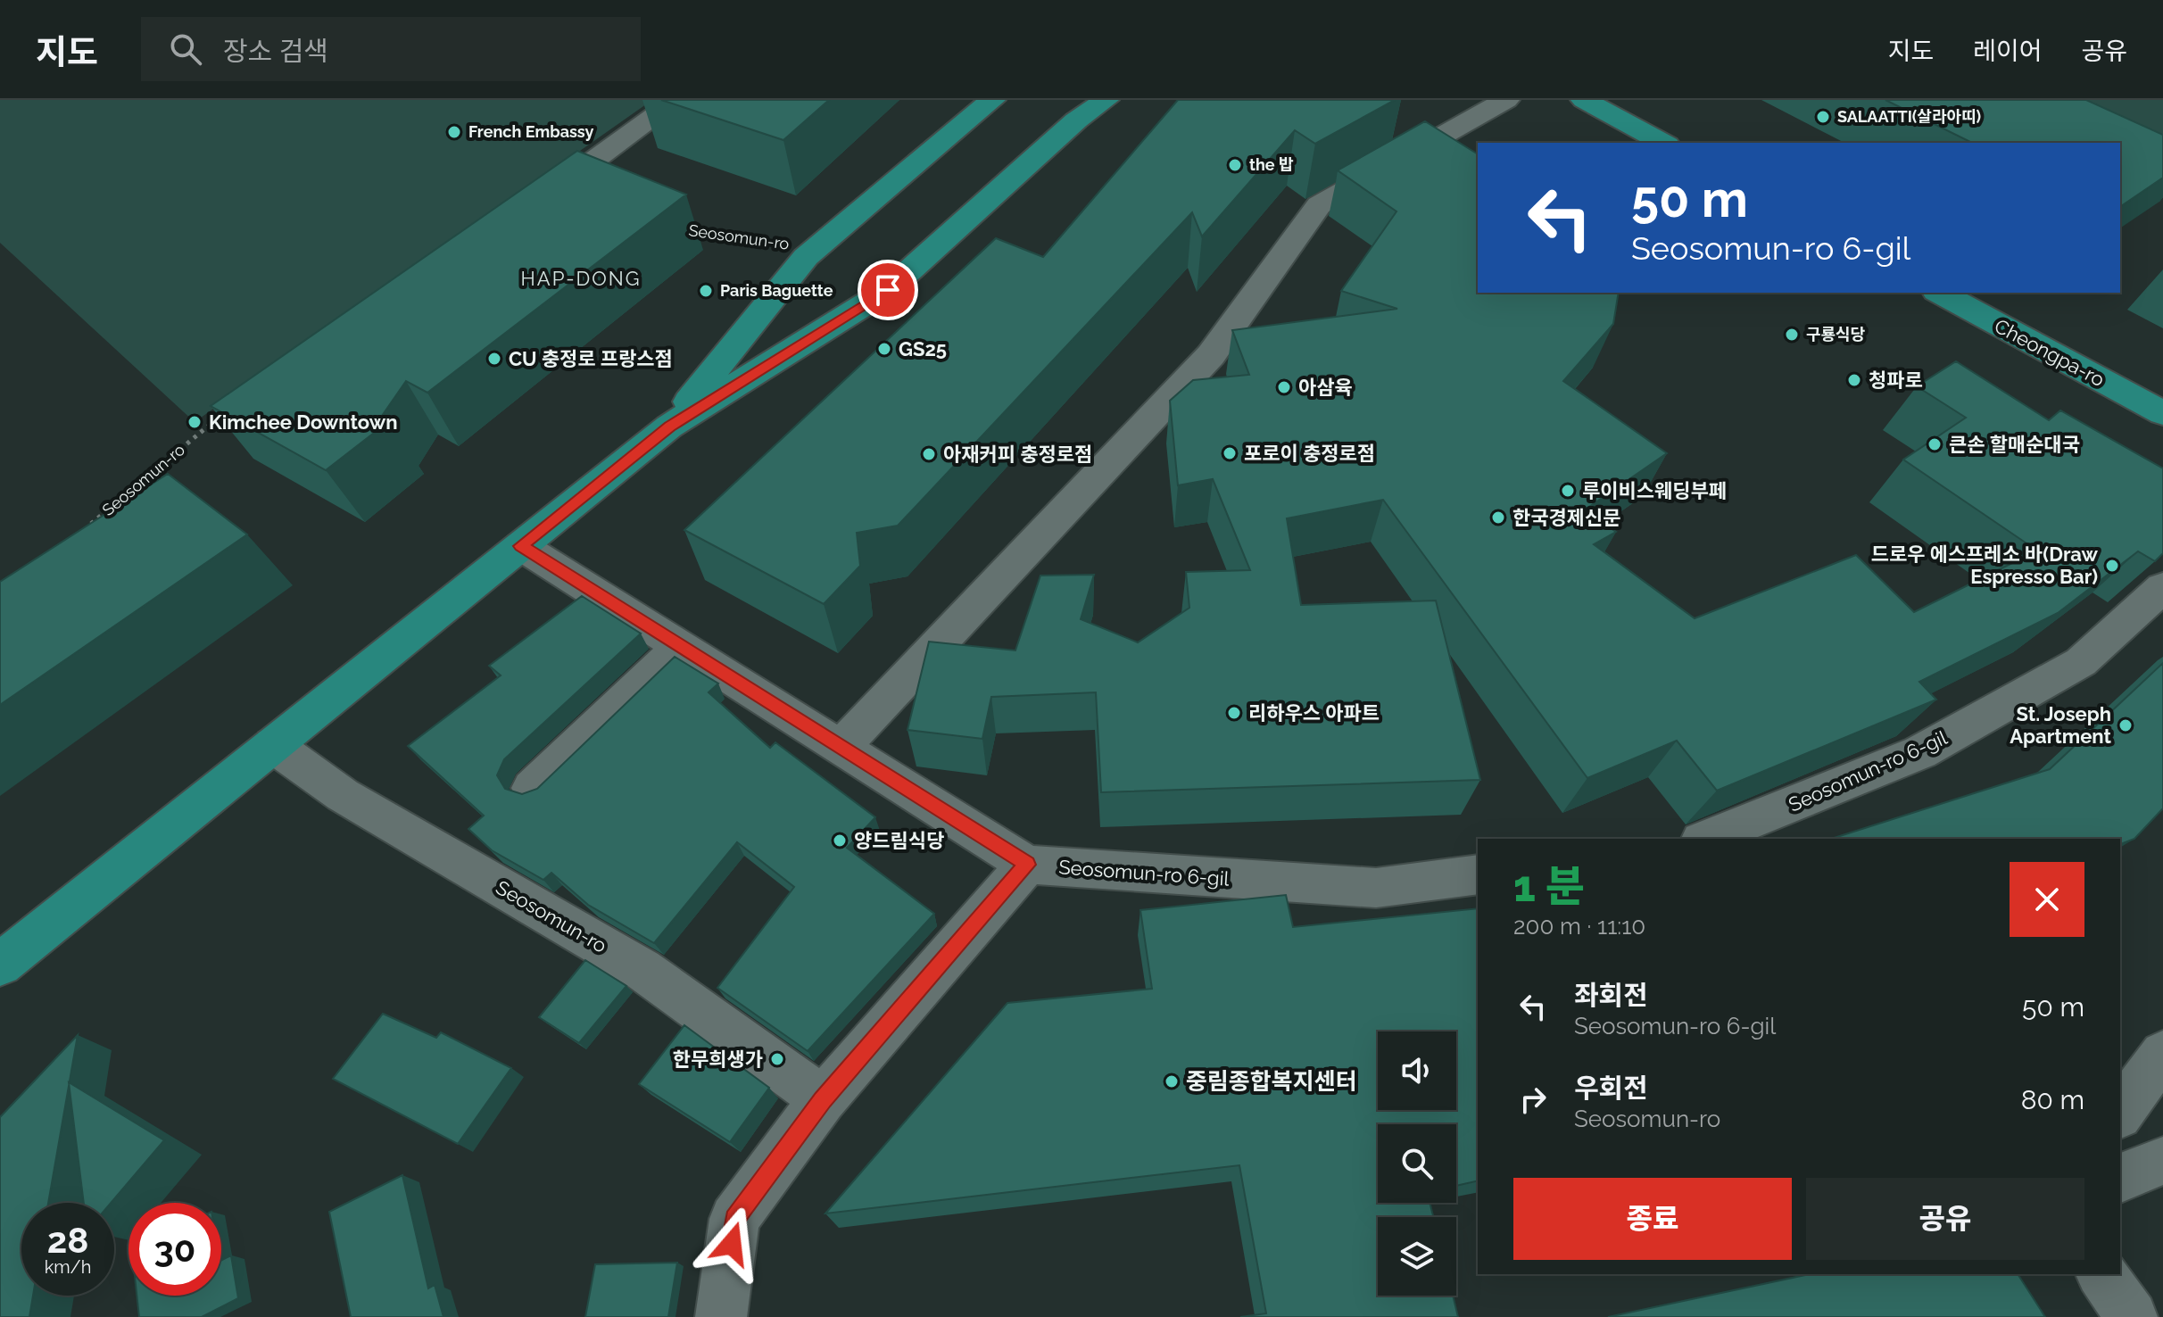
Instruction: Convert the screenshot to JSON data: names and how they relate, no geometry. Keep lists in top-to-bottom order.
{
  "streets": {
    "main road": ["Seosomun-ro", "Cheongpa-ro"],
    "street": ["Seosomun-ro 6-gil"]
  },
  "crossings": [
    ["Seosomun-ro", "Seosomun-ro 6-gil"]
  ],
  "districts": ["HAP-DONG"],
  "places": [
    "SALAATTI(살라아띠)",
    "French Embassy",
    "the 밥",
    "Paris Baguette",
    "구룡식당",
    "GS25",
    "CU 충정로 프랑스점",
    "청파로",
    "아삼육",
    "Kimchee Downtown",
    "큰손 할매순대국",
    "포로이 충정로점",
    "아재커피 충정로점",
    "루이비스웨딩부페",
    "한국경제신문",
    "드로우 에스프레소 바(Draw Espresso Bar)",
    "리하우스 아파트",
    "St. Joseph Apartment",
    "양드림식당",
    "한무희생가",
    "중림종합복지센터"
  ],
  "page": {
    "header": "지도",
    "search": "장소 검색",
    "nav": ["지도", "레이어", "공유"],
    "turn": ["50 m", "Seosomun-ro 6-gil"],
    "heading": ["1 분", "200 m · 11:10"],
    "list": [
      {
        "name": "좌회전",
        "note": "Seosomun-ro 6-gil",
        "value": "50 m"
      },
      {
        "name": "우회전",
        "note": "Seosomun-ro",
        "value": "80 m"
      }
    ],
    "buttons": ["종료", "공유"],
    "speed": "28 km/h",
    "limit": "30"
  }
}
